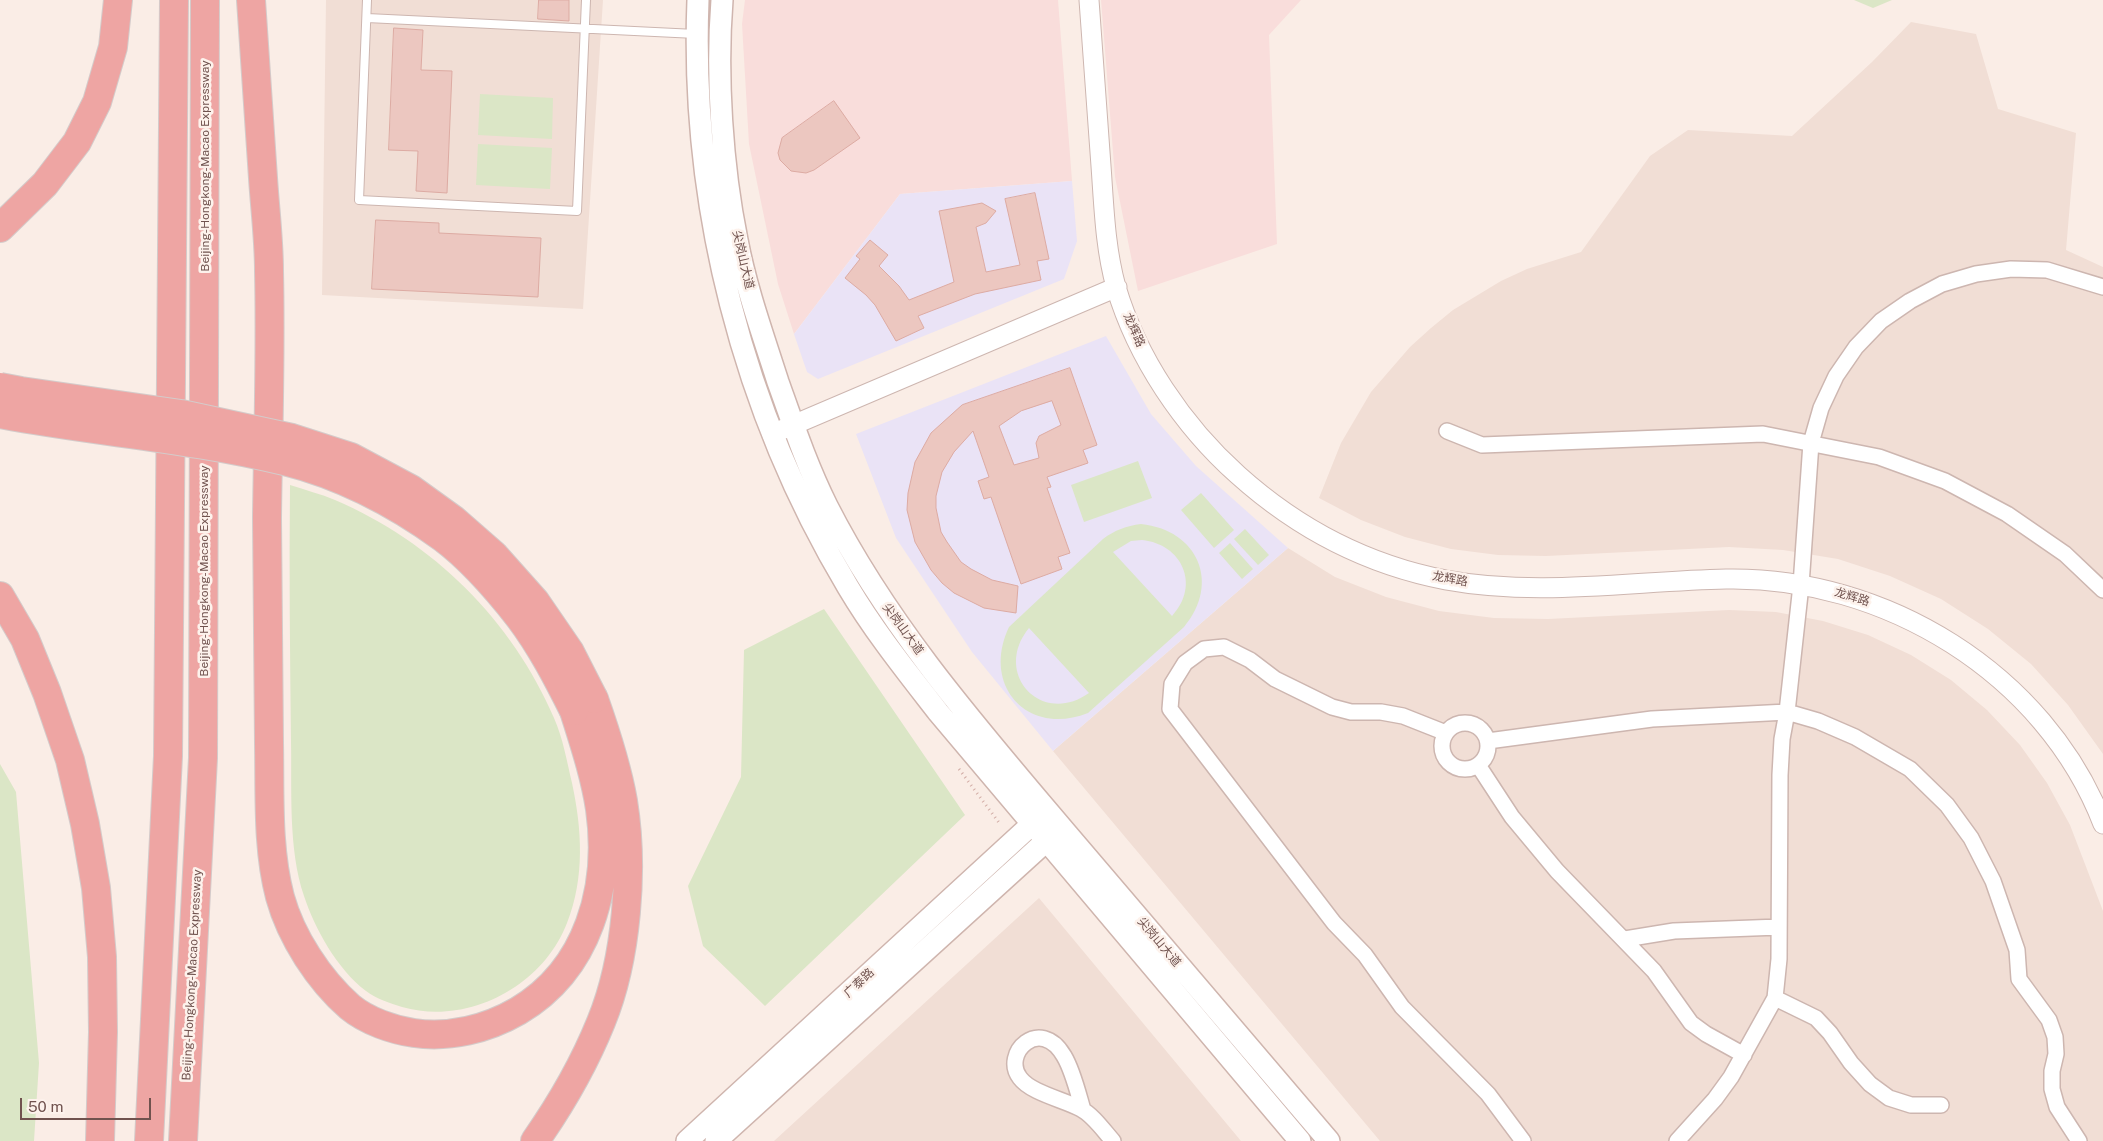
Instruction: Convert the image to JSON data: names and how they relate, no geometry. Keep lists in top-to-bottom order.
{
  "streets": {
    "highway": ["Beijing-Hongkong-Macao Expressway"],
    "main road": ["尖岗山大道", "广泰路"],
    "street": ["龙辉路"]
  },
  "crossings": [
    ["尖岗山大道", "广泰路"]
  ],
  "scale_bar": "50 m"
}
